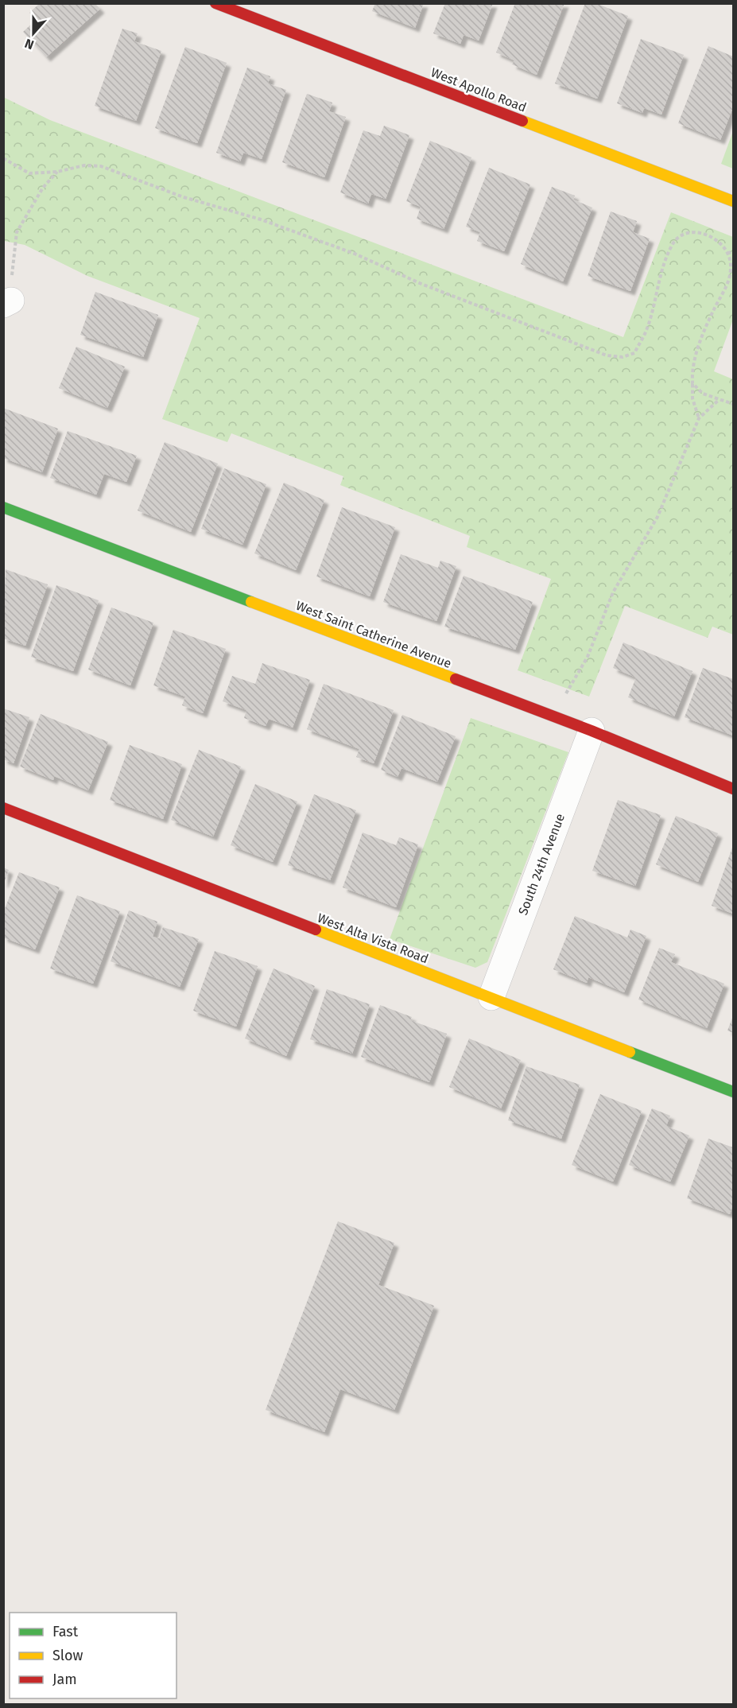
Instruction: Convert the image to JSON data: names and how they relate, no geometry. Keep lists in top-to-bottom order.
{
  "streets": {
    "street": [
      "West Apollo Road",
      "West Saint Catherine Avenue",
      "South 24th Avenue",
      "West Alta Vista Road"
    ]
  },
  "crossings": [
    ["West Saint Catherine Avenue", "South 24th Avenue"],
    ["South 24th Avenue", "West Alta Vista Road"]
  ],
  "legend": ["Fast", "Slow", "Jam"],
  "north": "bottom"
}
